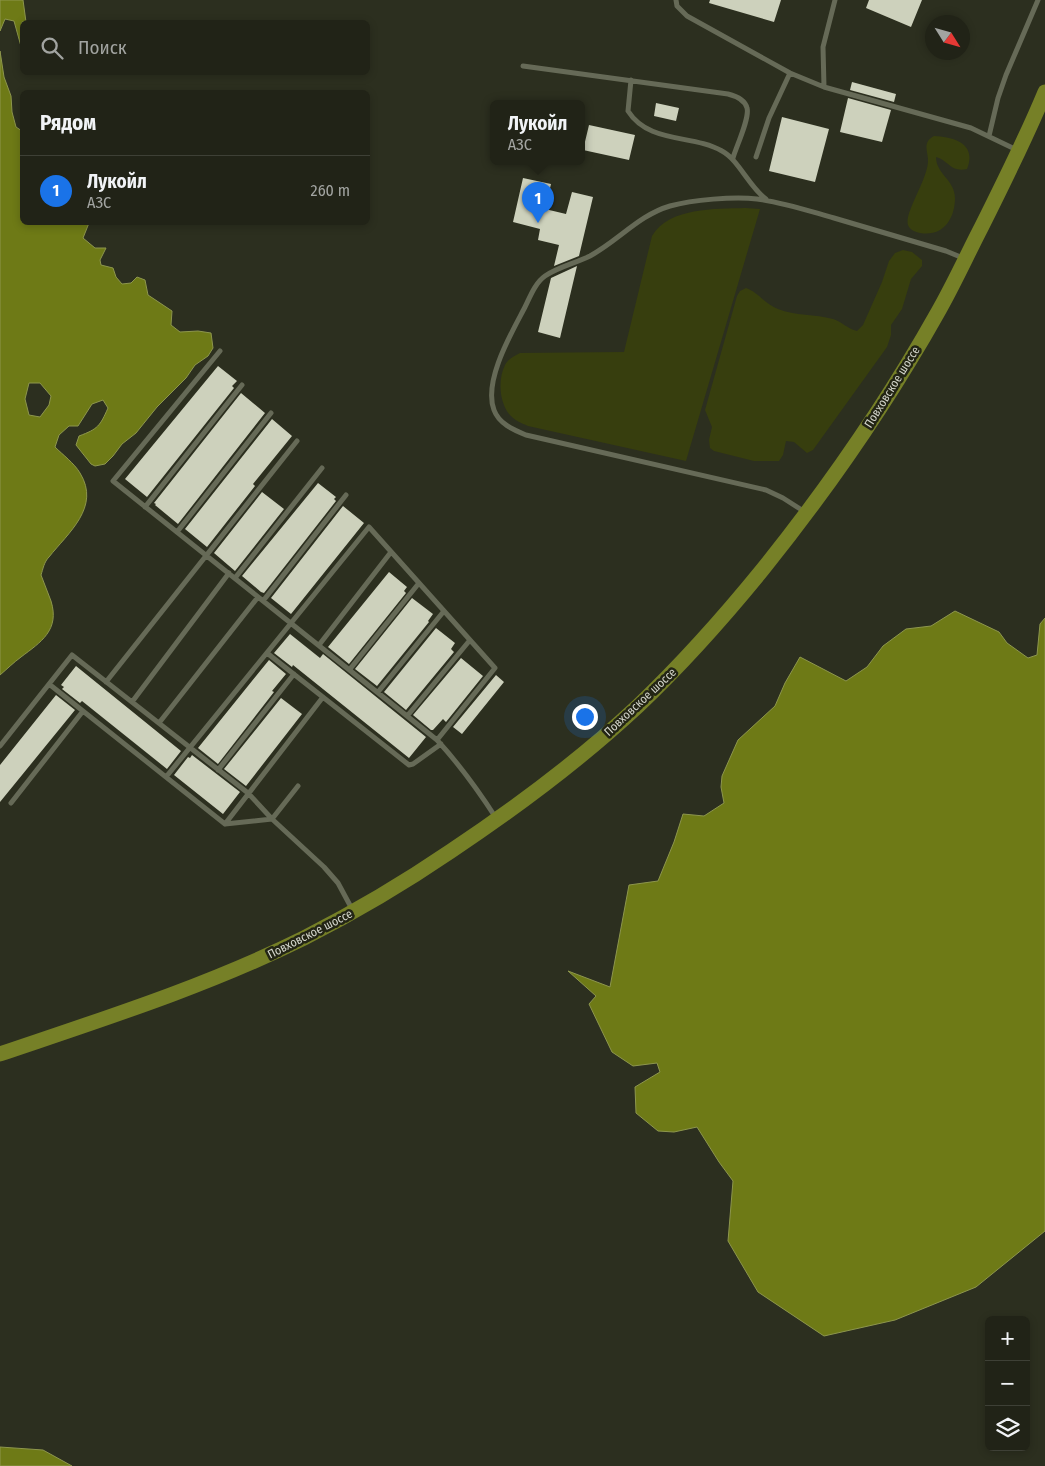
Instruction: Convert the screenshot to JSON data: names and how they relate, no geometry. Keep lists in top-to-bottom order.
{
  "streets": {
    "main road": ["Повховское шоссе"]
  },
  "north": "bottom right",
  "page": {
    "search": "Поиск",
    "heading": "Рядом",
    "popup": ["Лукойл", "АЗС"],
    "list": [
      {
        "mark": "1",
        "name": "Лукойл",
        "note": "АЗС",
        "value": "260 m"
      }
    ],
    "pins": "1",
    "map_buttons": ["+", "−"]
  }
}
